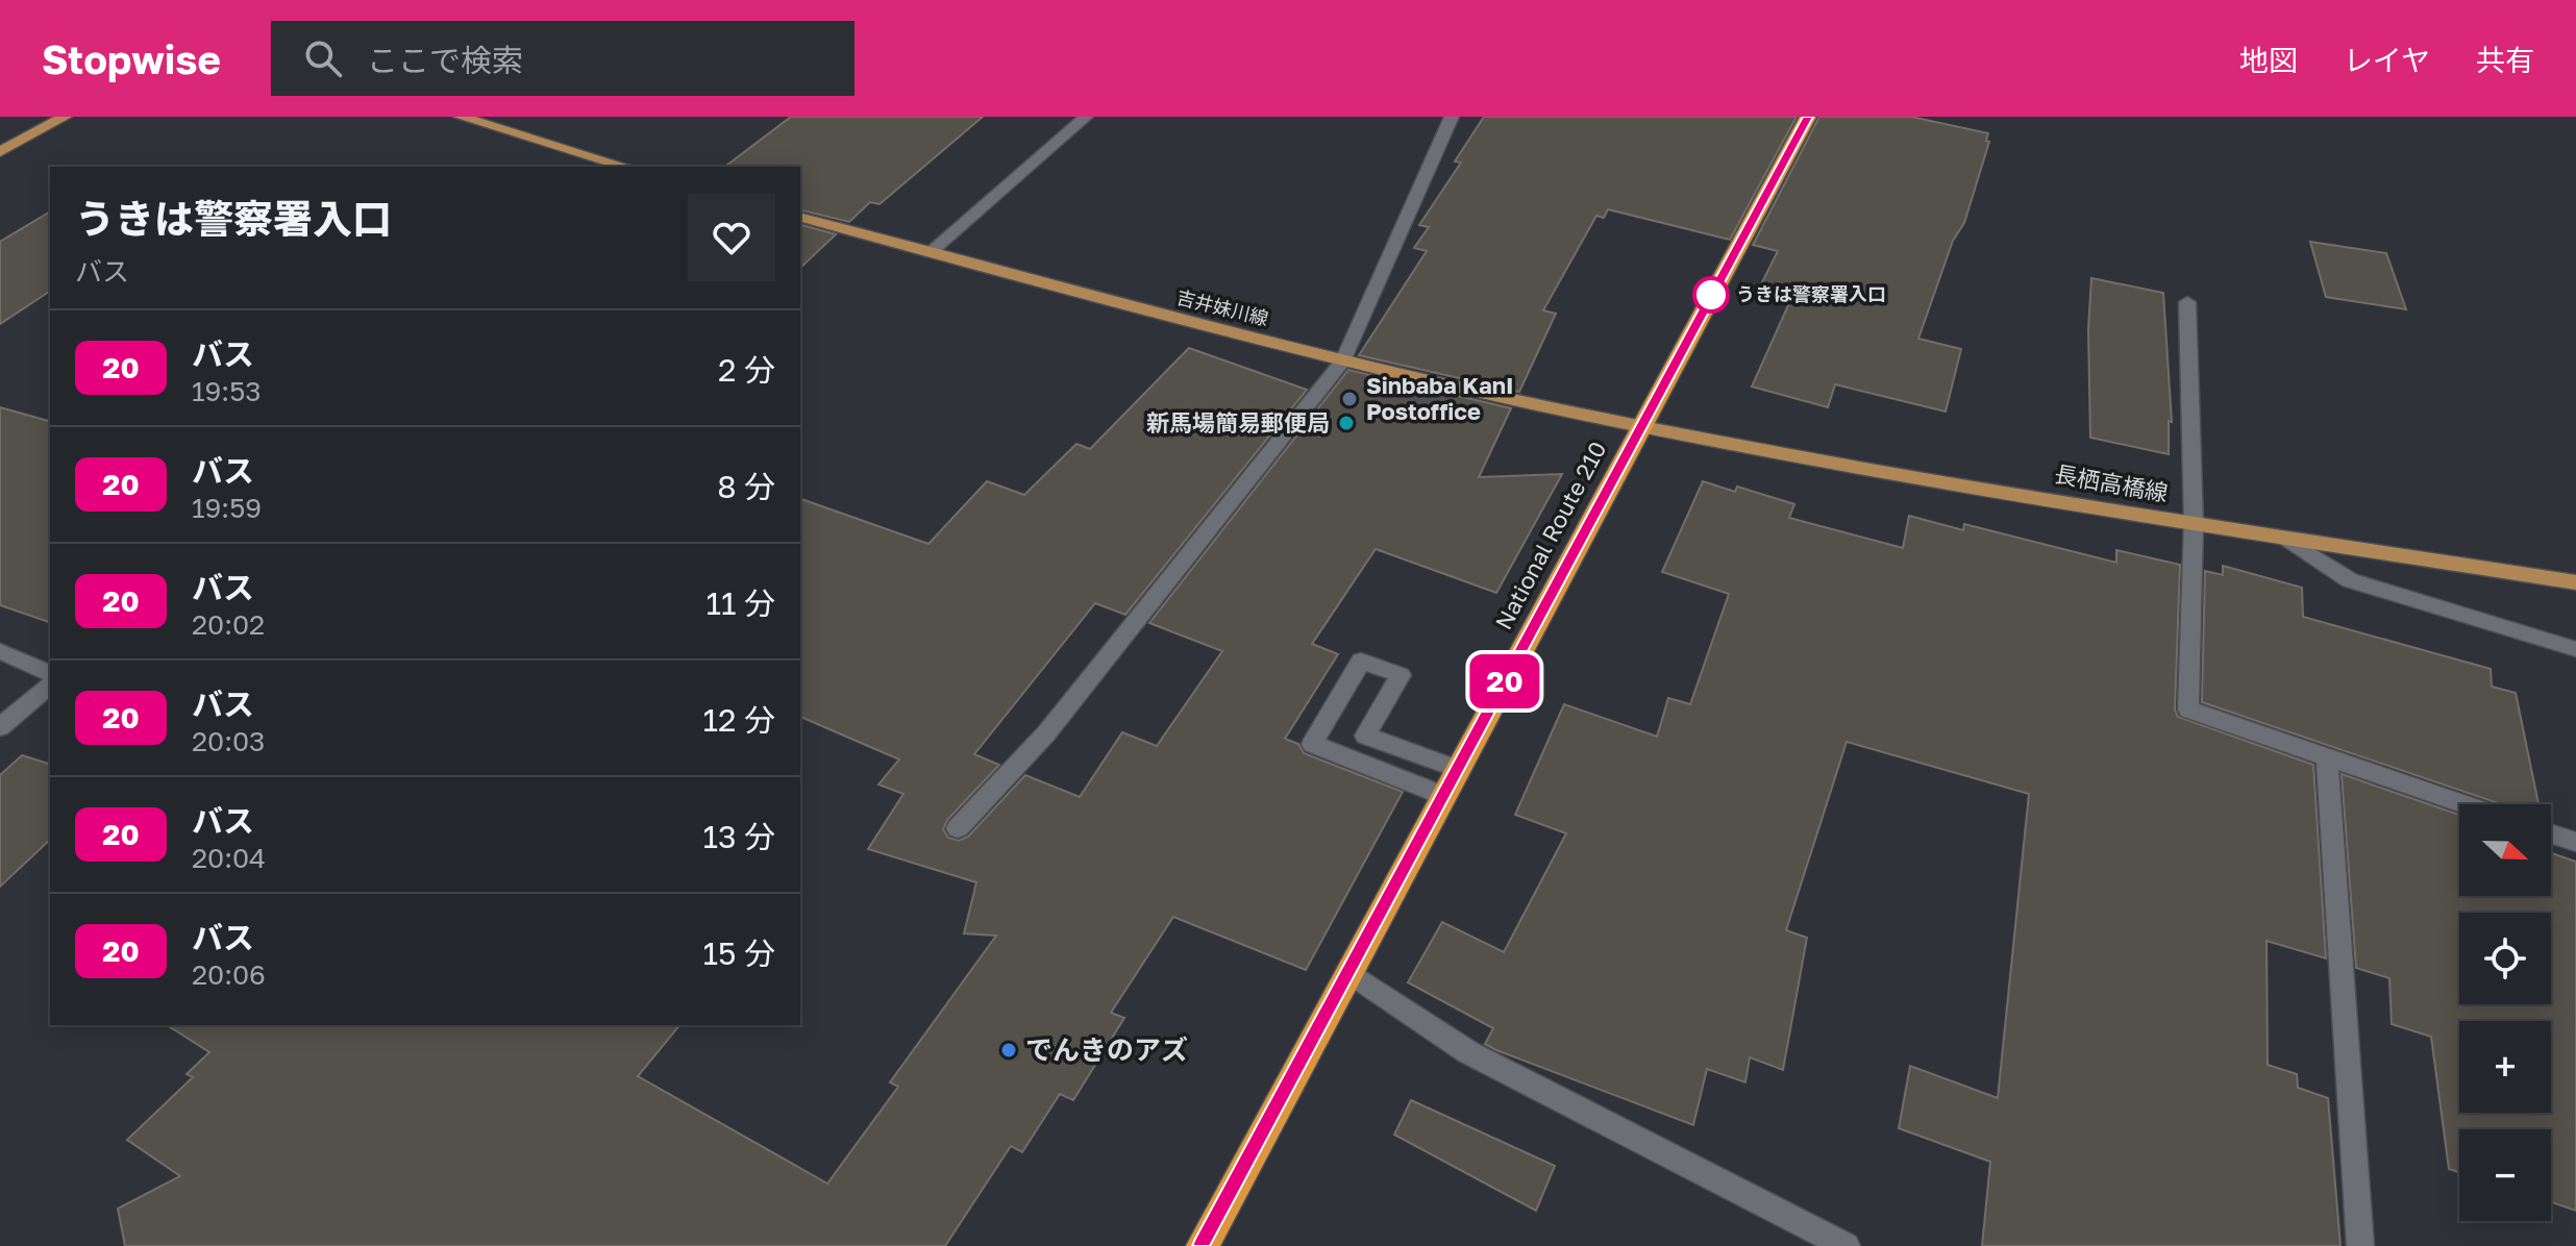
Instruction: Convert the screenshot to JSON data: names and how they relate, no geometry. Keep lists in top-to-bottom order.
{
  "streets": {
    "highway": ["National Route 210"],
    "main road": ["吉井妹川線", "長栖高橋線"]
  },
  "crossings": [
    ["吉井妹川線", "長栖高橋線"],
    ["吉井妹川線", "National Route 210"],
    ["長栖高橋線", "National Route 210"]
  ],
  "places": [
    "うきは警察署入口",
    "Sinbaba KanI Postoffice",
    "新馬場簡易郵便局",
    "でんきのアズ"
  ],
  "lines": ["bus line 20"],
  "north": "right",
  "page": {
    "header": "Stopwise",
    "search": "ここで検索",
    "nav": ["地図", "レイヤ", "共有"],
    "on_map": "20",
    "heading": ["うきは警察署入口", "バス"],
    "list": [
      {
        "mark": "20",
        "name": "バス",
        "note": "19:53",
        "value": "2 分"
      },
      {
        "mark": "20",
        "name": "バス",
        "note": "19:59",
        "value": "8 分"
      },
      {
        "mark": "20",
        "name": "バス",
        "note": "20:02",
        "value": "11 分"
      },
      {
        "mark": "20",
        "name": "バス",
        "note": "20:03",
        "value": "12 分"
      },
      {
        "mark": "20",
        "name": "バス",
        "note": "20:04",
        "value": "13 分"
      },
      {
        "mark": "20",
        "name": "バス",
        "note": "20:06",
        "value": "15 分"
      }
    ],
    "map_buttons": ["+", "−"]
  }
}
